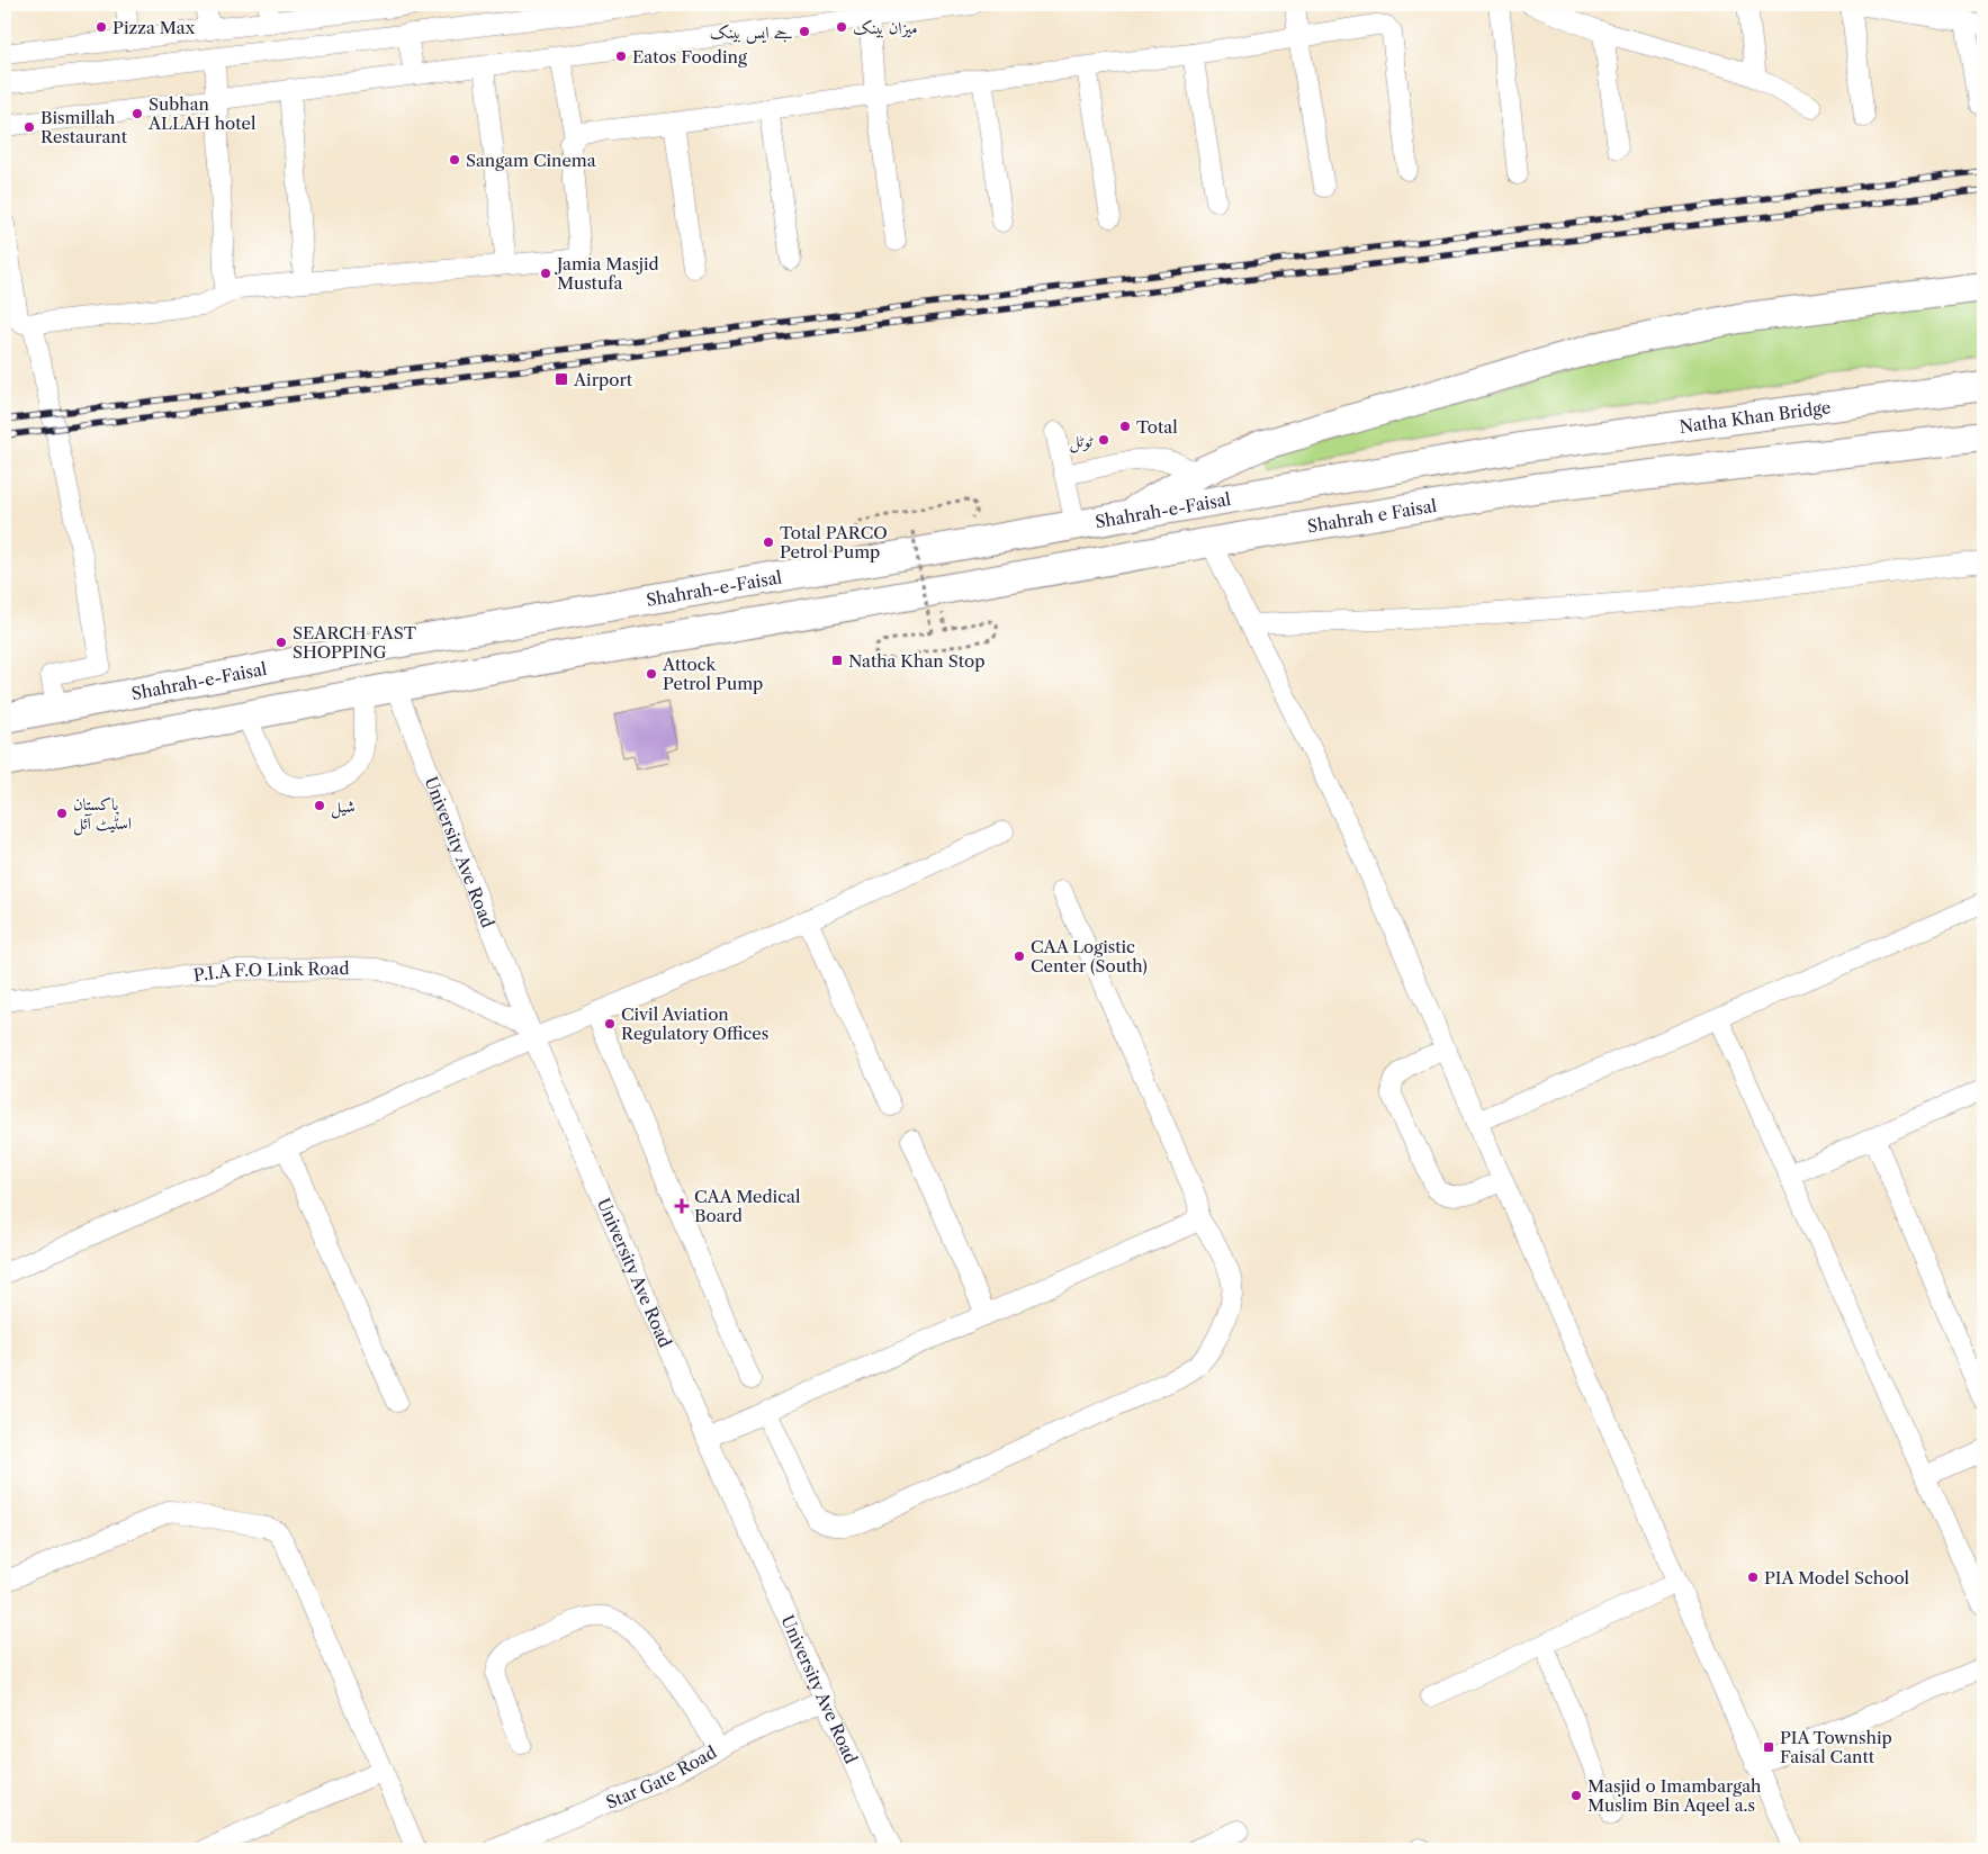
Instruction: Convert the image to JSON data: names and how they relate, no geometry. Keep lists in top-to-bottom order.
{
  "streets": {
    "highway": ["Natha Khan Bridge", "Shahrah-e-Faisal", "Shahrah e Faisal"],
    "street": ["University Ave Road", "P.I.A F.O Link Road", "Star Gate Road"]
  },
  "crossings": [
    ["Natha Khan Bridge", "Shahrah-e-Faisal"],
    ["University Ave Road", "P.I.A F.O Link Road"],
    ["University Ave Road", "Star Gate Road"]
  ],
  "places": {
    "other": [
      "Pizza Max",
      "میزان بینک",
      "جے ایس بینک",
      "Eatos Fooding",
      "Subhan ALLAH hotel",
      "Bismillah Restaurant",
      "Sangam Cinema",
      "Jamia Masjid Mustufa",
      "Total",
      "ٹوٹل",
      "Total PARCO Petrol Pump",
      "SEARCH FAST SHOPPING",
      "Attock Petrol Pump",
      "شیل",
      "پاکستان اسٹیٹ آئل",
      "CAA Logistic Center (South)",
      "Civil Aviation Regulatory Offices",
      "PIA Model School",
      "Masjid o Imambargah Muslim Bin Aqeel a.s"
    ],
    "transit": ["Airport", "Natha Khan Stop", "PIA Township Faisal Cantt"],
    "health": ["CAA Medical Board"]
  }
}
